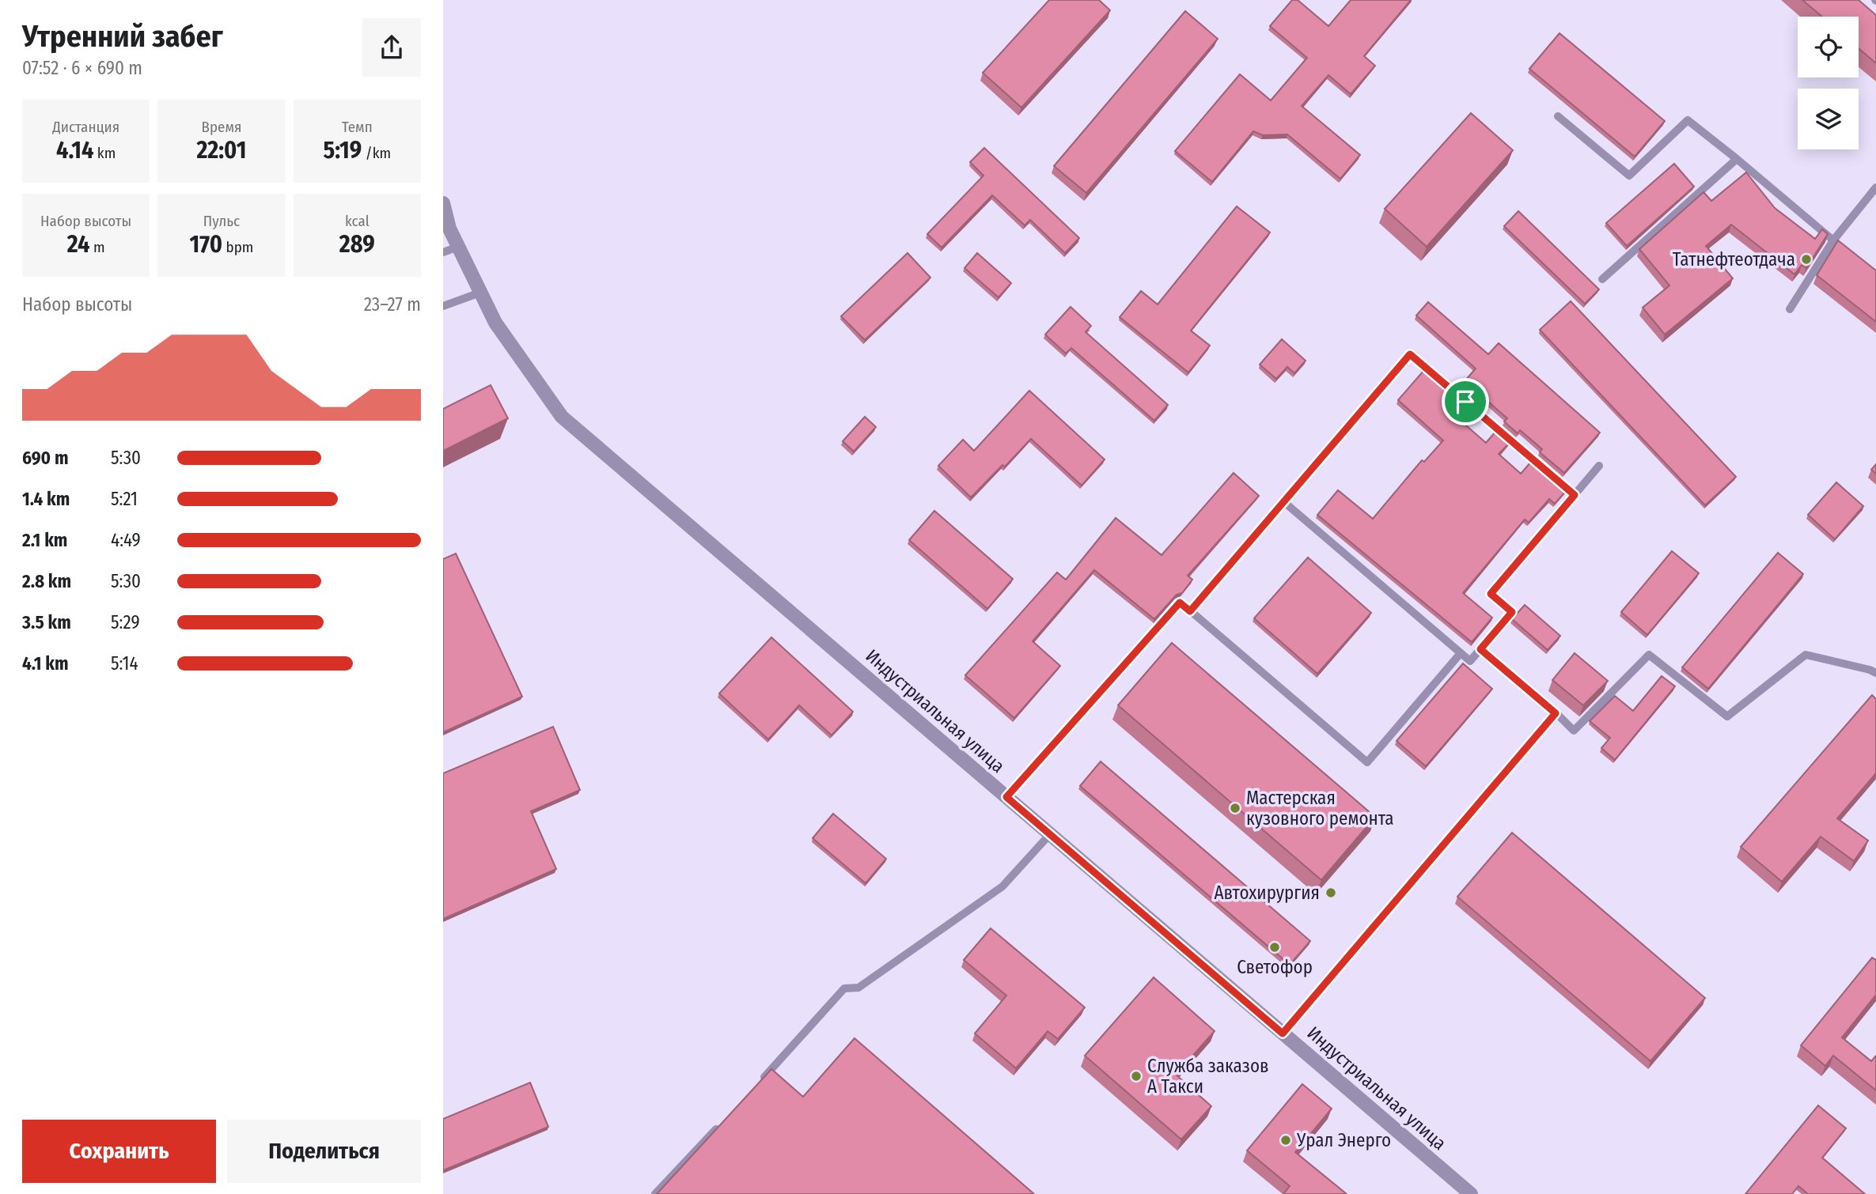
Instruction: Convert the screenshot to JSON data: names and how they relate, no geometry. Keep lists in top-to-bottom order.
{
  "streets": {
    "street": ["Индустриальная улица"]
  },
  "places": [
    "Татнефтеотдача",
    "Мастерская кузовного ремонта",
    "Автохирургия",
    "Светофор",
    "Служба заказов А Такси",
    "Урал Энерго"
  ],
  "page": {
    "heading": ["Утренний забег", "07:52 · 6 × 690 m"],
    "stats": [
      ["Дистанция", "4.14 km"],
      ["Время", "22:01"],
      ["Темп", "5:19 /km"],
      ["Набор высоты", "24 m"],
      ["Пульс", "170 bpm"],
      ["kcal", "289"]
    ],
    "chart": ["Набор высоты", "23–27 m"],
    "list": [
      {
        "name": "690 m",
        "note": "5:30"
      },
      {
        "name": "1.4 km",
        "note": "5:21"
      },
      {
        "name": "2.1 km",
        "note": "4:49"
      },
      {
        "name": "2.8 km",
        "note": "5:30"
      },
      {
        "name": "3.5 km",
        "note": "5:29"
      },
      {
        "name": "4.1 km",
        "note": "5:14"
      }
    ],
    "buttons": ["Сохранить", "Поделиться"]
  }
}
